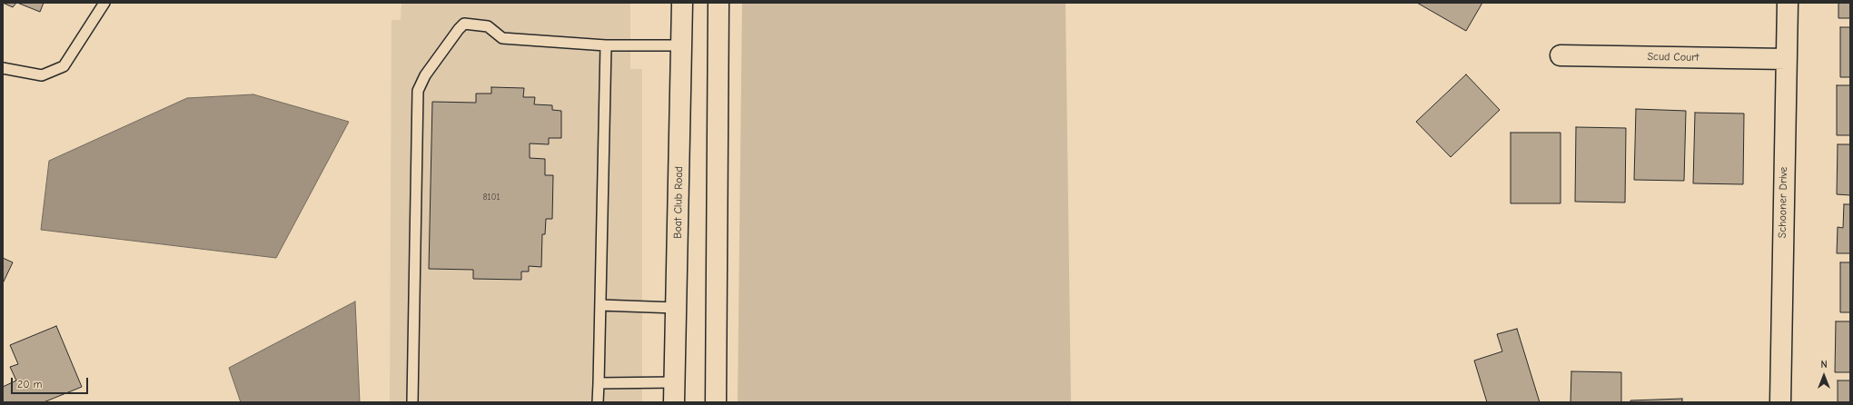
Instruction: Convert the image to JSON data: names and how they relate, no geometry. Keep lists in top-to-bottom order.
{
  "streets": {
    "main road": ["Scud Court", "Boat Club Road", "Schooner Drive"]
  },
  "crossings": [
    ["Scud Court", "Schooner Drive"]
  ],
  "house_numbers": ["8101"],
  "scale_bar": "20 m",
  "north": "top"
}
